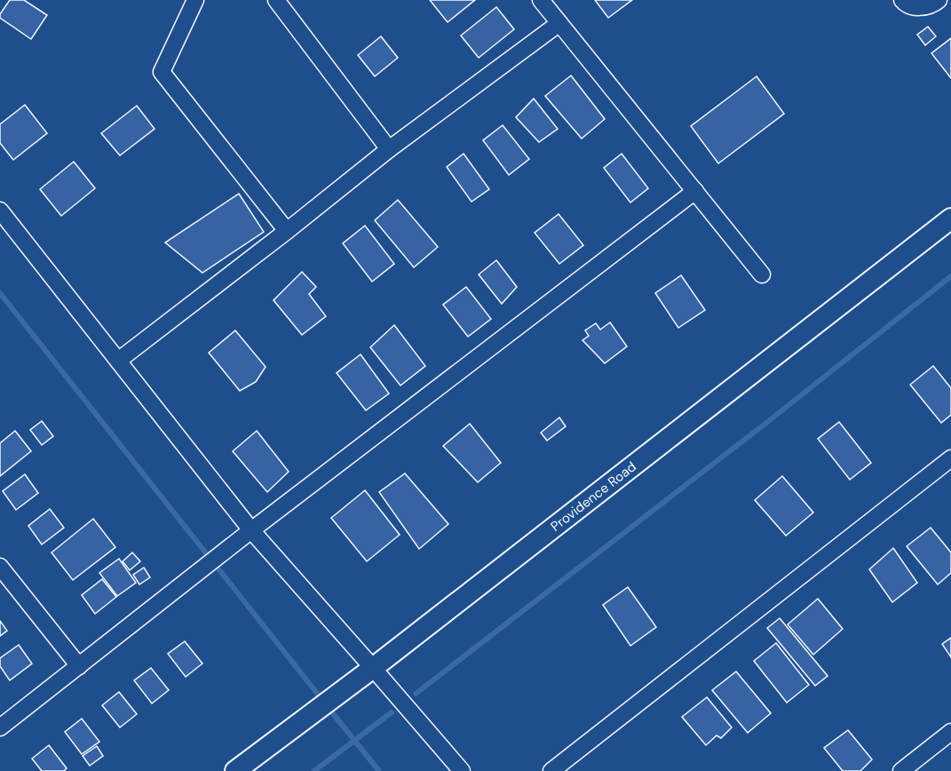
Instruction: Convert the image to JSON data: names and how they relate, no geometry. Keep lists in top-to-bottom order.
{
  "streets": {
    "street": ["Providence Road"]
  }
}
